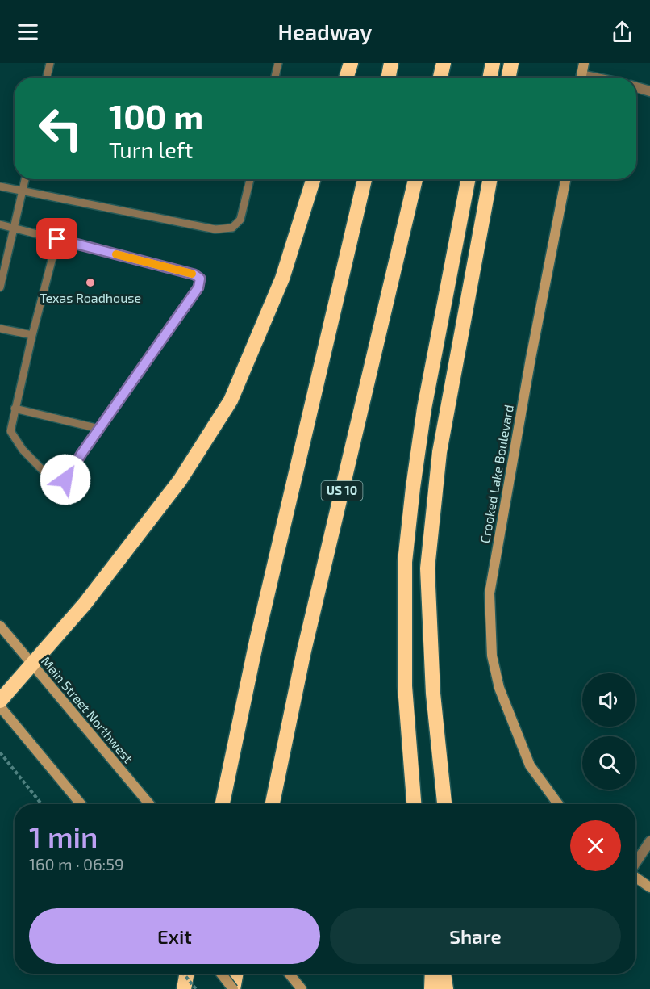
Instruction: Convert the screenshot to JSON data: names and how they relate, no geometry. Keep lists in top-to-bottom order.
{
  "streets": {
    "highway": ["US 10"],
    "street": ["Crooked Lake Boulevard", "Main Street Northwest"]
  },
  "places": ["Texas Roadhouse"],
  "page": {
    "header": "Headway",
    "turn": ["100 m", "Turn left"],
    "heading": ["1 min", "160 m · 06:59"],
    "buttons": ["Exit", "Share"]
  }
}
